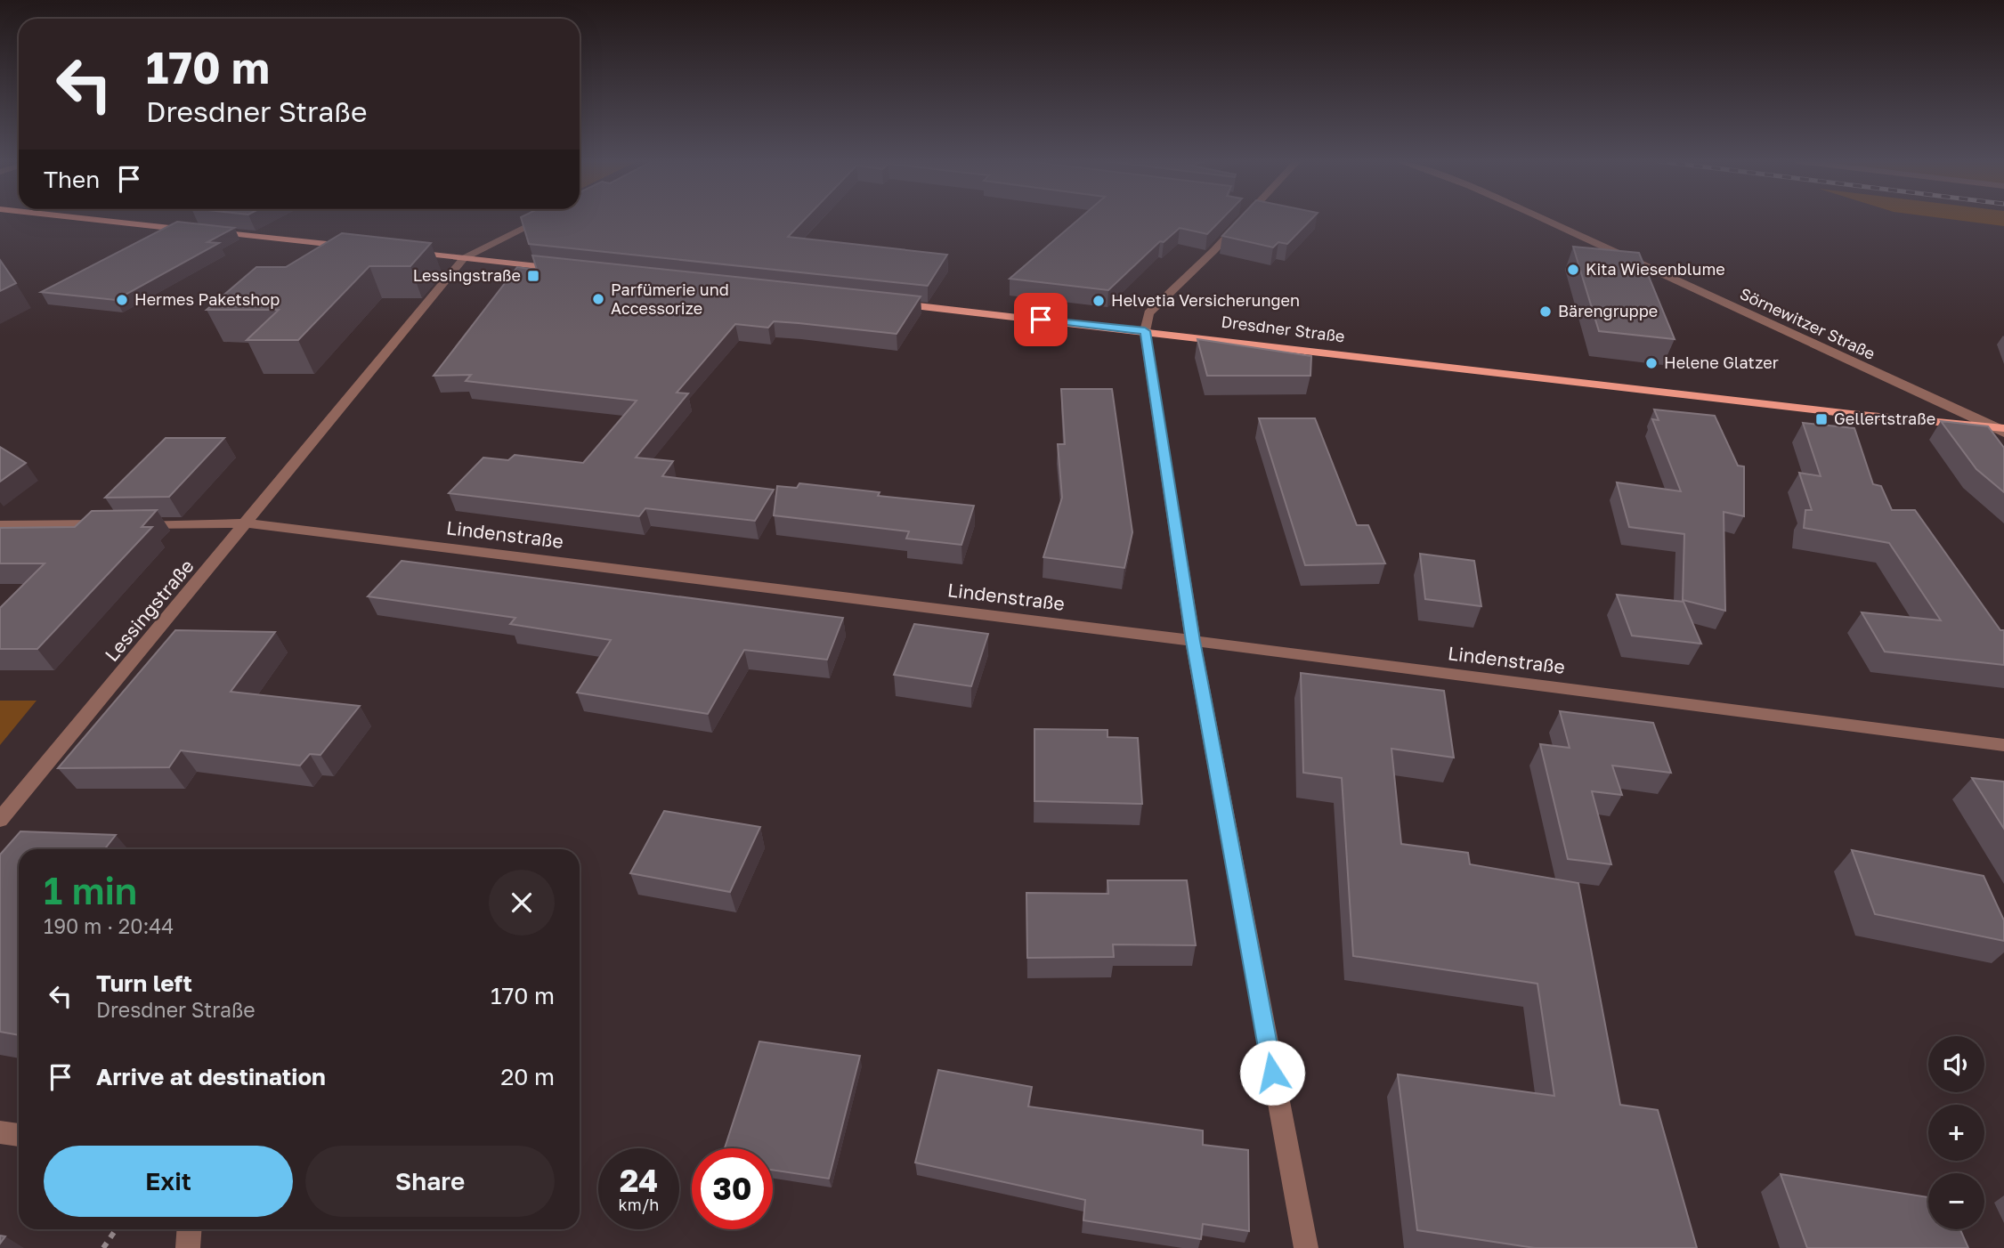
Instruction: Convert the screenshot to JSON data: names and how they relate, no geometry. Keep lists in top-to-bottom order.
{
  "streets": {
    "main road": ["Dresdner Straße"],
    "street": ["Sörnewitzer Straße", "Lindenstraße", "Lessingstraße"]
  },
  "crossings": [
    ["Sörnewitzer Straße", "Dresdner Straße"],
    ["Lindenstraße", "Lessingstraße"]
  ],
  "places": {
    "other": [
      "Kita Wiesenblume",
      "Parfümerie und Accessorize",
      "Hermes Paketshop",
      "Helvetia Versicherungen",
      "Bärengruppe",
      "Helene Glatzer"
    ],
    "transit": ["Lessingstraße", "Gellertstraße"]
  },
  "page": {
    "turn": ["170 m", "Dresdner Straße"],
    "then": "Then",
    "heading": ["1 min", "190 m · 20:44"],
    "list": [
      {
        "name": "Turn left",
        "note": "Dresdner Straße",
        "value": "170 m"
      },
      {
        "name": "Arrive at destination",
        "value": "20 m"
      }
    ],
    "map_buttons": ["+", "−"],
    "buttons": ["Exit", "Share"],
    "speed": "24 km/h",
    "limit": "30"
  }
}
